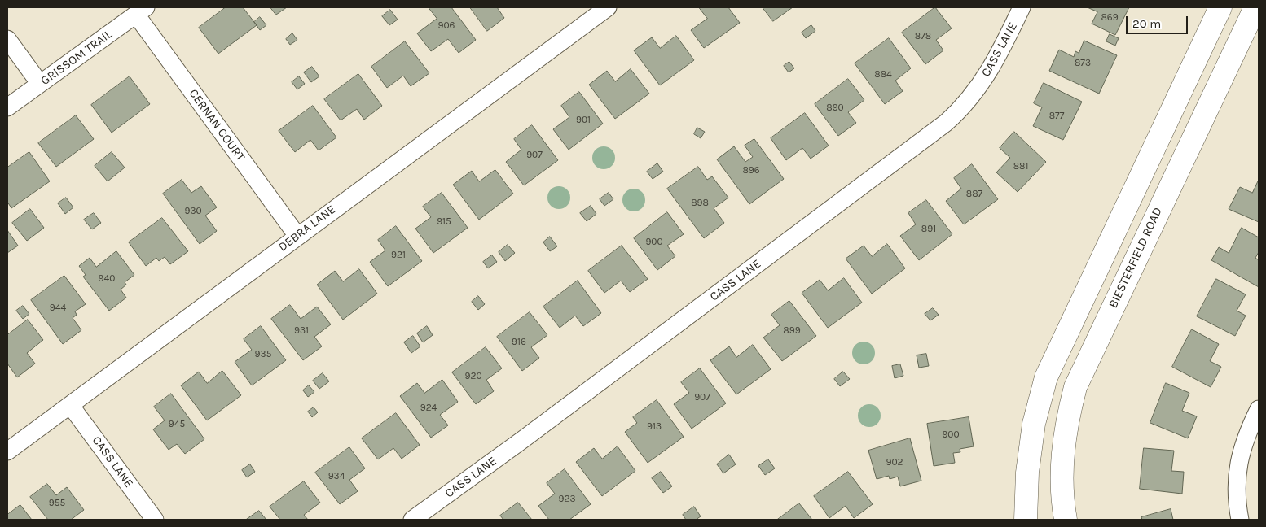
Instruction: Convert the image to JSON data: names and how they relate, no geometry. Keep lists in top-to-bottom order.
{
  "streets": {
    "street": [
      "CASS LANE",
      "GRISSOM TRAIL",
      "CERNAN COURT",
      "DEBRA LANE",
      "BIESTERFIELD ROAD"
    ]
  },
  "crossings": [
    ["CASS LANE", "DEBRA LANE"],
    ["GRISSOM TRAIL", "CERNAN COURT"],
    ["CERNAN COURT", "DEBRA LANE"]
  ],
  "house_numbers": [
    "869",
    "906",
    "878",
    "873",
    "884",
    "890",
    "877",
    "901",
    "907",
    "881",
    "896",
    "887",
    "898",
    "930",
    "915",
    "891",
    "900",
    "921",
    "940",
    "944",
    "931",
    "899",
    "916",
    "935",
    "920",
    "907",
    "924",
    "945",
    "913",
    "900",
    "902",
    "934",
    "923",
    "955"
  ],
  "scale_bar": "20 m"
}
